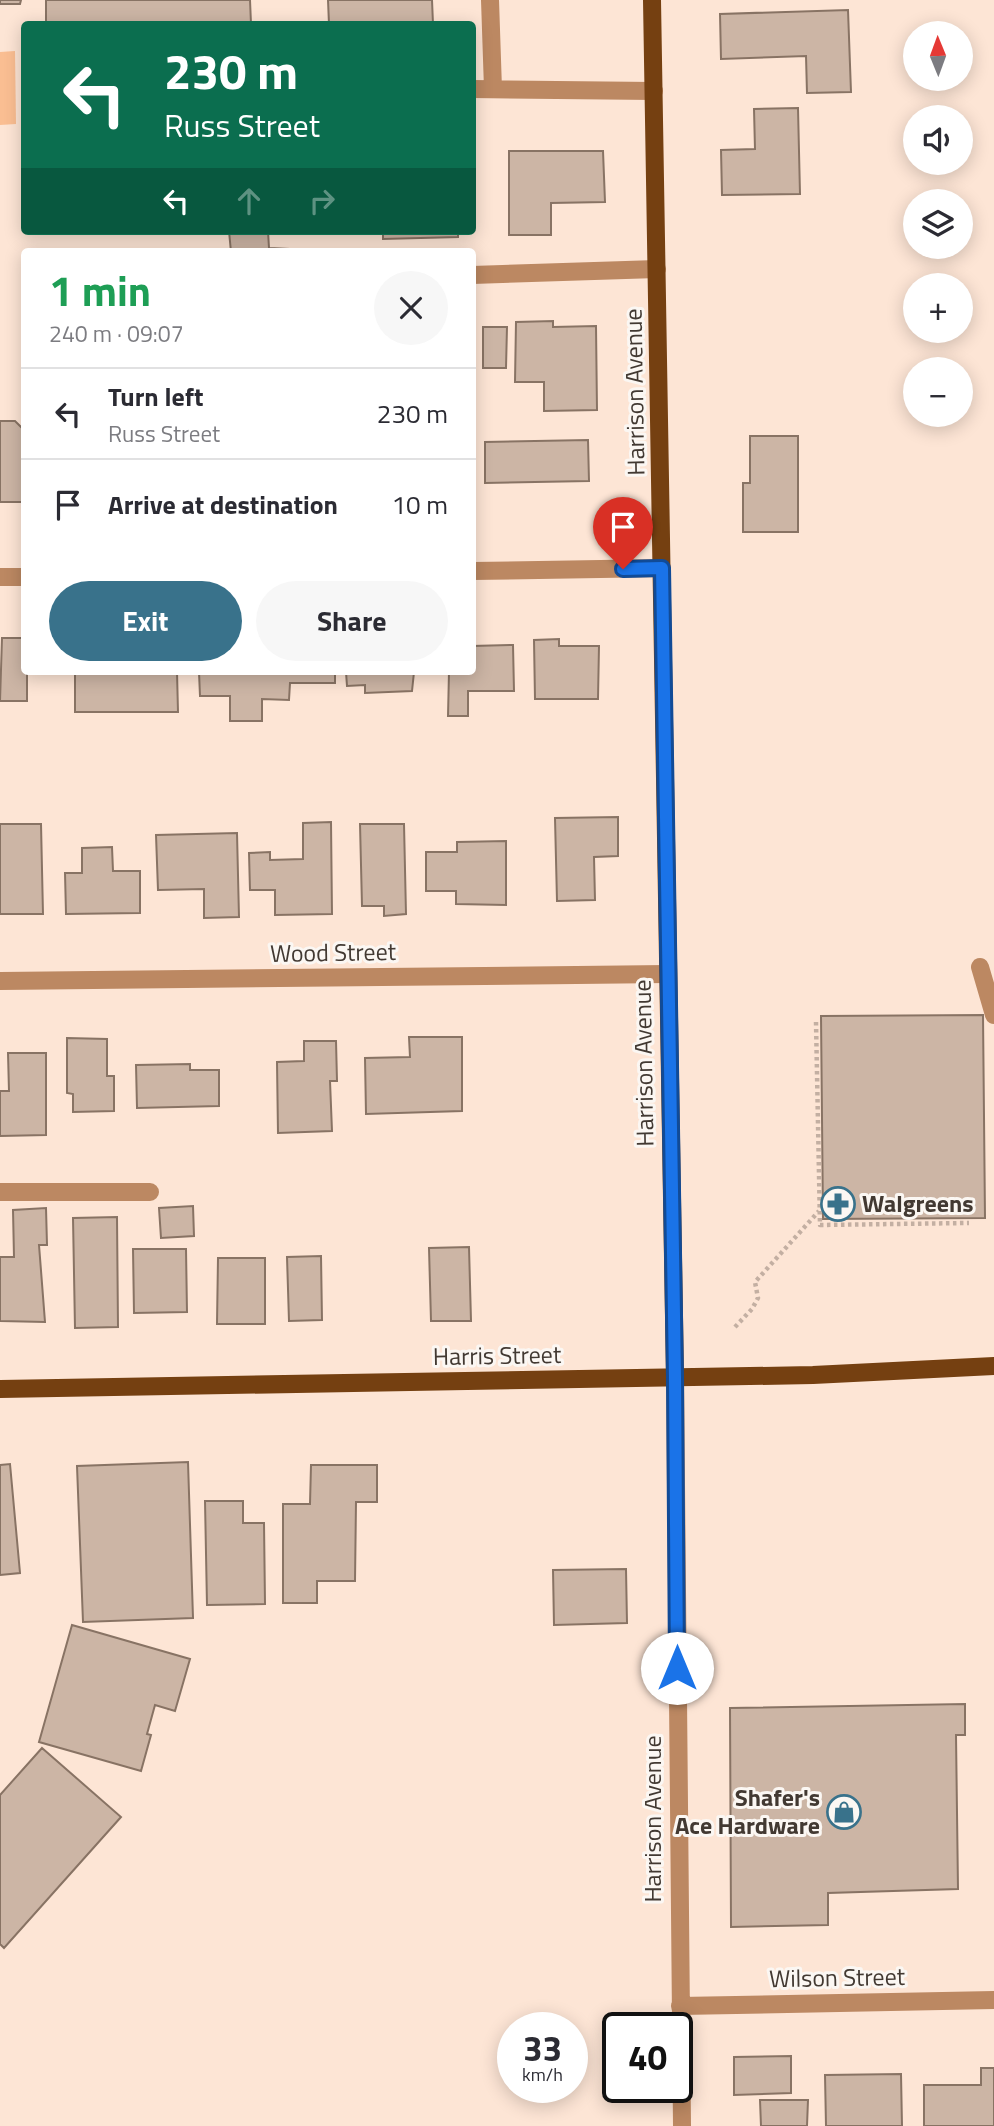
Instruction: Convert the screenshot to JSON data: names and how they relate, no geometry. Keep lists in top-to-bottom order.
{
  "streets": {
    "main road": ["Harrison Avenue", "Harris Street"],
    "street": ["Wood Street", "Wilson Street"]
  },
  "crossings": [
    ["Harrison Avenue", "Wood Street"],
    ["Harrison Avenue", "Harris Street"],
    ["Harrison Avenue", "Wilson Street"]
  ],
  "places": {
    "pharmacy": ["Walgreens"],
    "shop": ["Shafer's Ace Hardware"]
  },
  "north": "top",
  "page": {
    "map_buttons": ["+", "−"],
    "turn": ["230 m", "Russ Street"],
    "heading": ["1 min", "240 m · 09:07"],
    "list": [
      {
        "name": "Turn left",
        "note": "Russ Street",
        "value": "230 m"
      },
      {
        "name": "Arrive at destination",
        "value": "10 m"
      }
    ],
    "buttons": ["Exit", "Share"],
    "speed": "33 km/h",
    "limit": "40"
  }
}
